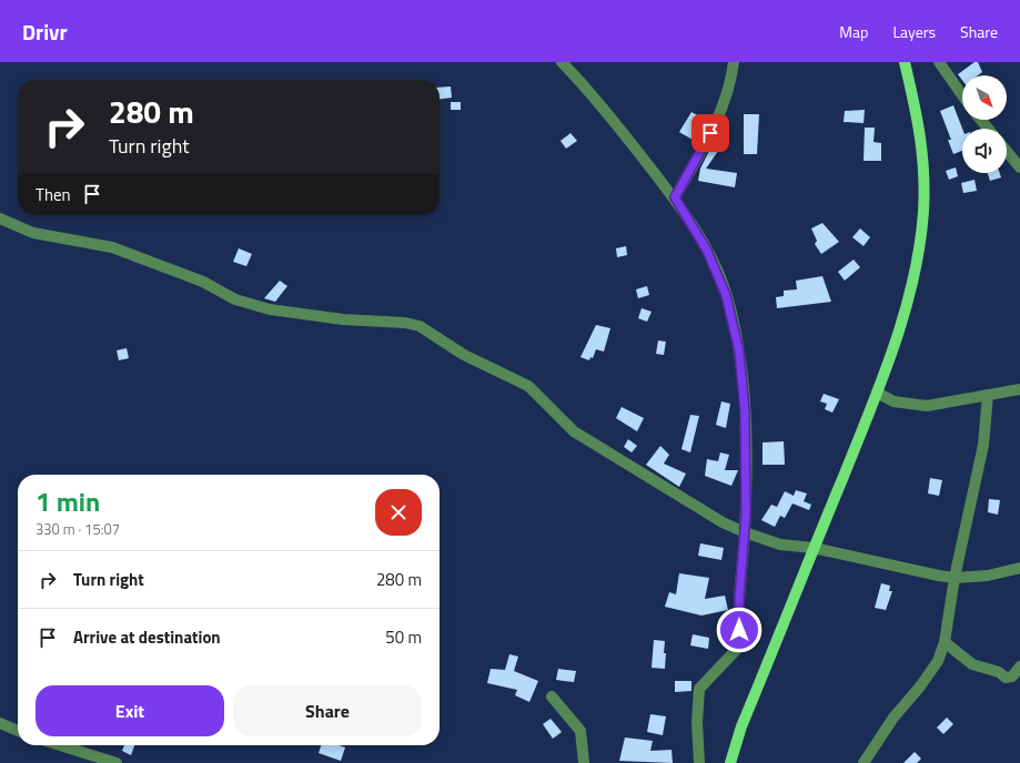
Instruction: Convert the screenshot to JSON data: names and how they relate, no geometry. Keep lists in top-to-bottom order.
{
  "north": "bottom right",
  "page": {
    "header": "Drivr",
    "nav": ["Map", "Layers", "Share"],
    "turn": ["280 m", "Turn right"],
    "then": "Then",
    "heading": ["1 min", "330 m · 15:07"],
    "list": [
      {
        "name": "Turn right",
        "value": "280 m"
      },
      {
        "name": "Arrive at destination",
        "value": "50 m"
      }
    ],
    "buttons": ["Exit", "Share"]
  }
}
